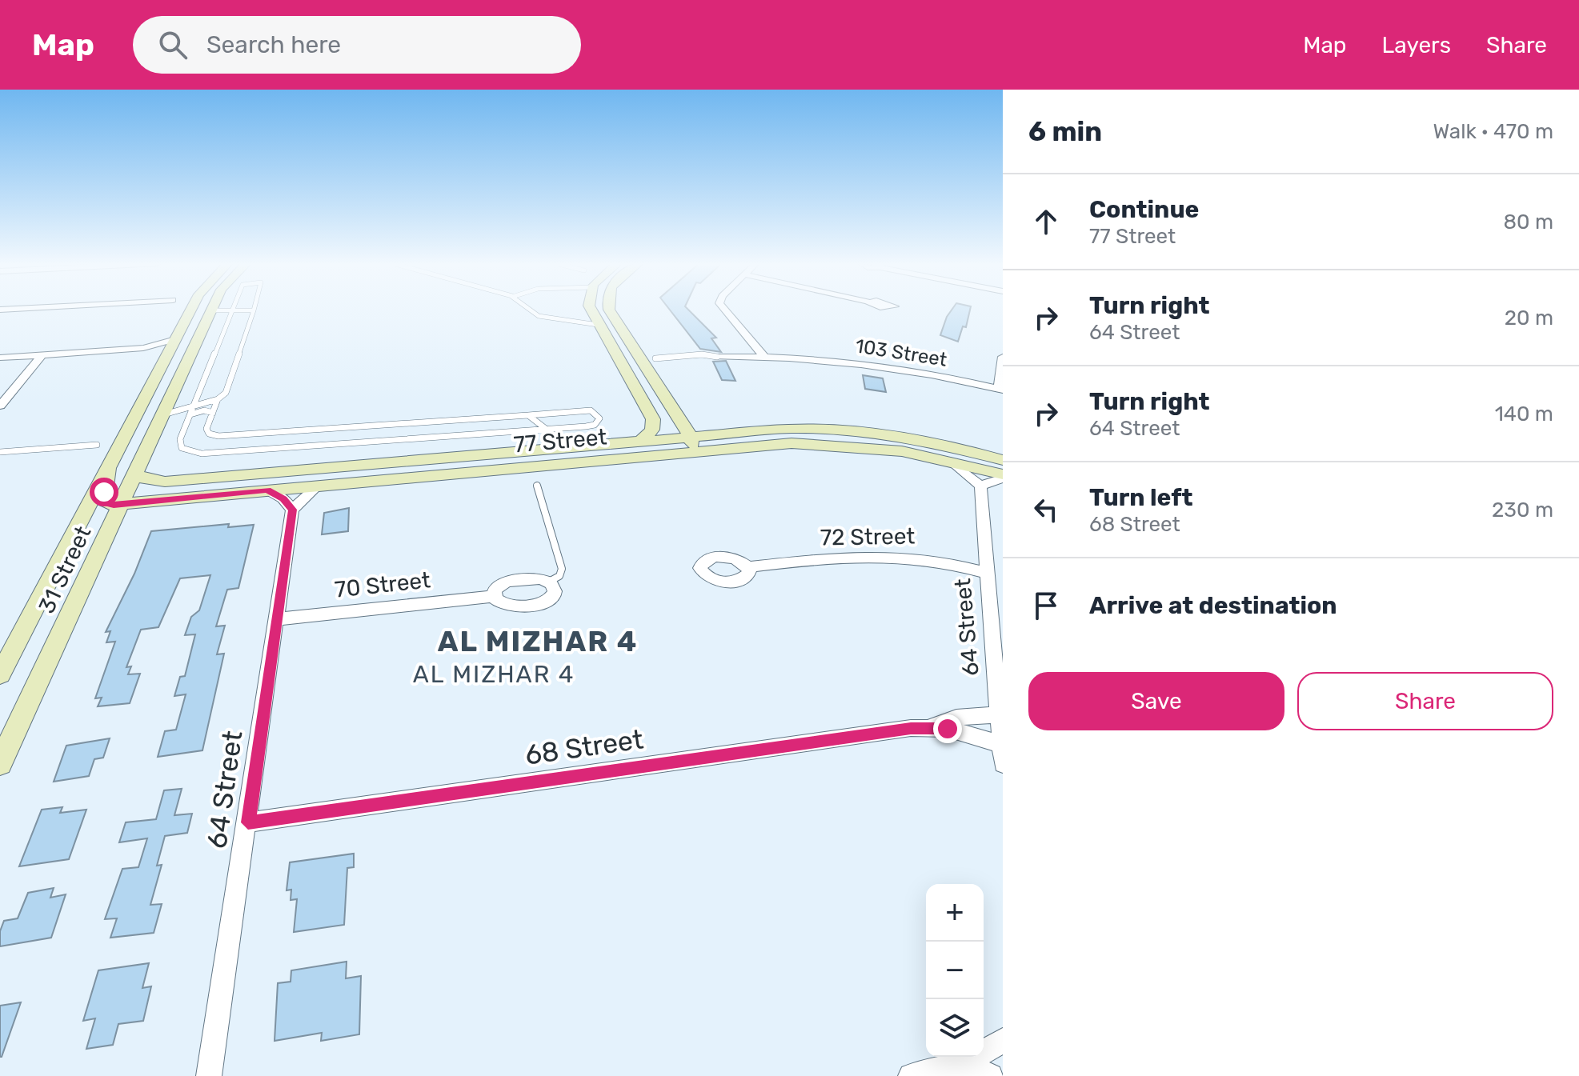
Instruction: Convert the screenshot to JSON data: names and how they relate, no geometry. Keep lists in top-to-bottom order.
{
  "streets": {
    "street": [
      "103 Street",
      "77 Street",
      "72 Street",
      "31 Street",
      "70 Street",
      "64 Street",
      "68 Street"
    ]
  },
  "crossings": [
    ["77 Street", "31 Street"],
    ["72 Street", "64 Street"],
    ["70 Street", "64 Street"],
    ["64 Street", "68 Street"]
  ],
  "districts": ["AL MIZHAR 4", "AL MIZHAR 4"],
  "page": {
    "header": "Map",
    "search": "Search here",
    "nav": ["Map", "Layers", "Share"],
    "heading": ["6 min", "Walk · 470 m"],
    "list": [
      ["Continue", "77 Street", "80 m"],
      ["Turn right", "64 Street", "20 m"],
      ["Turn right", "64 Street", "140 m"],
      ["Turn left", "68 Street", "230 m"],
      "Arrive at destination"
    ],
    "buttons": ["Save", "Share"],
    "map_buttons": ["+", "−"]
  }
}
